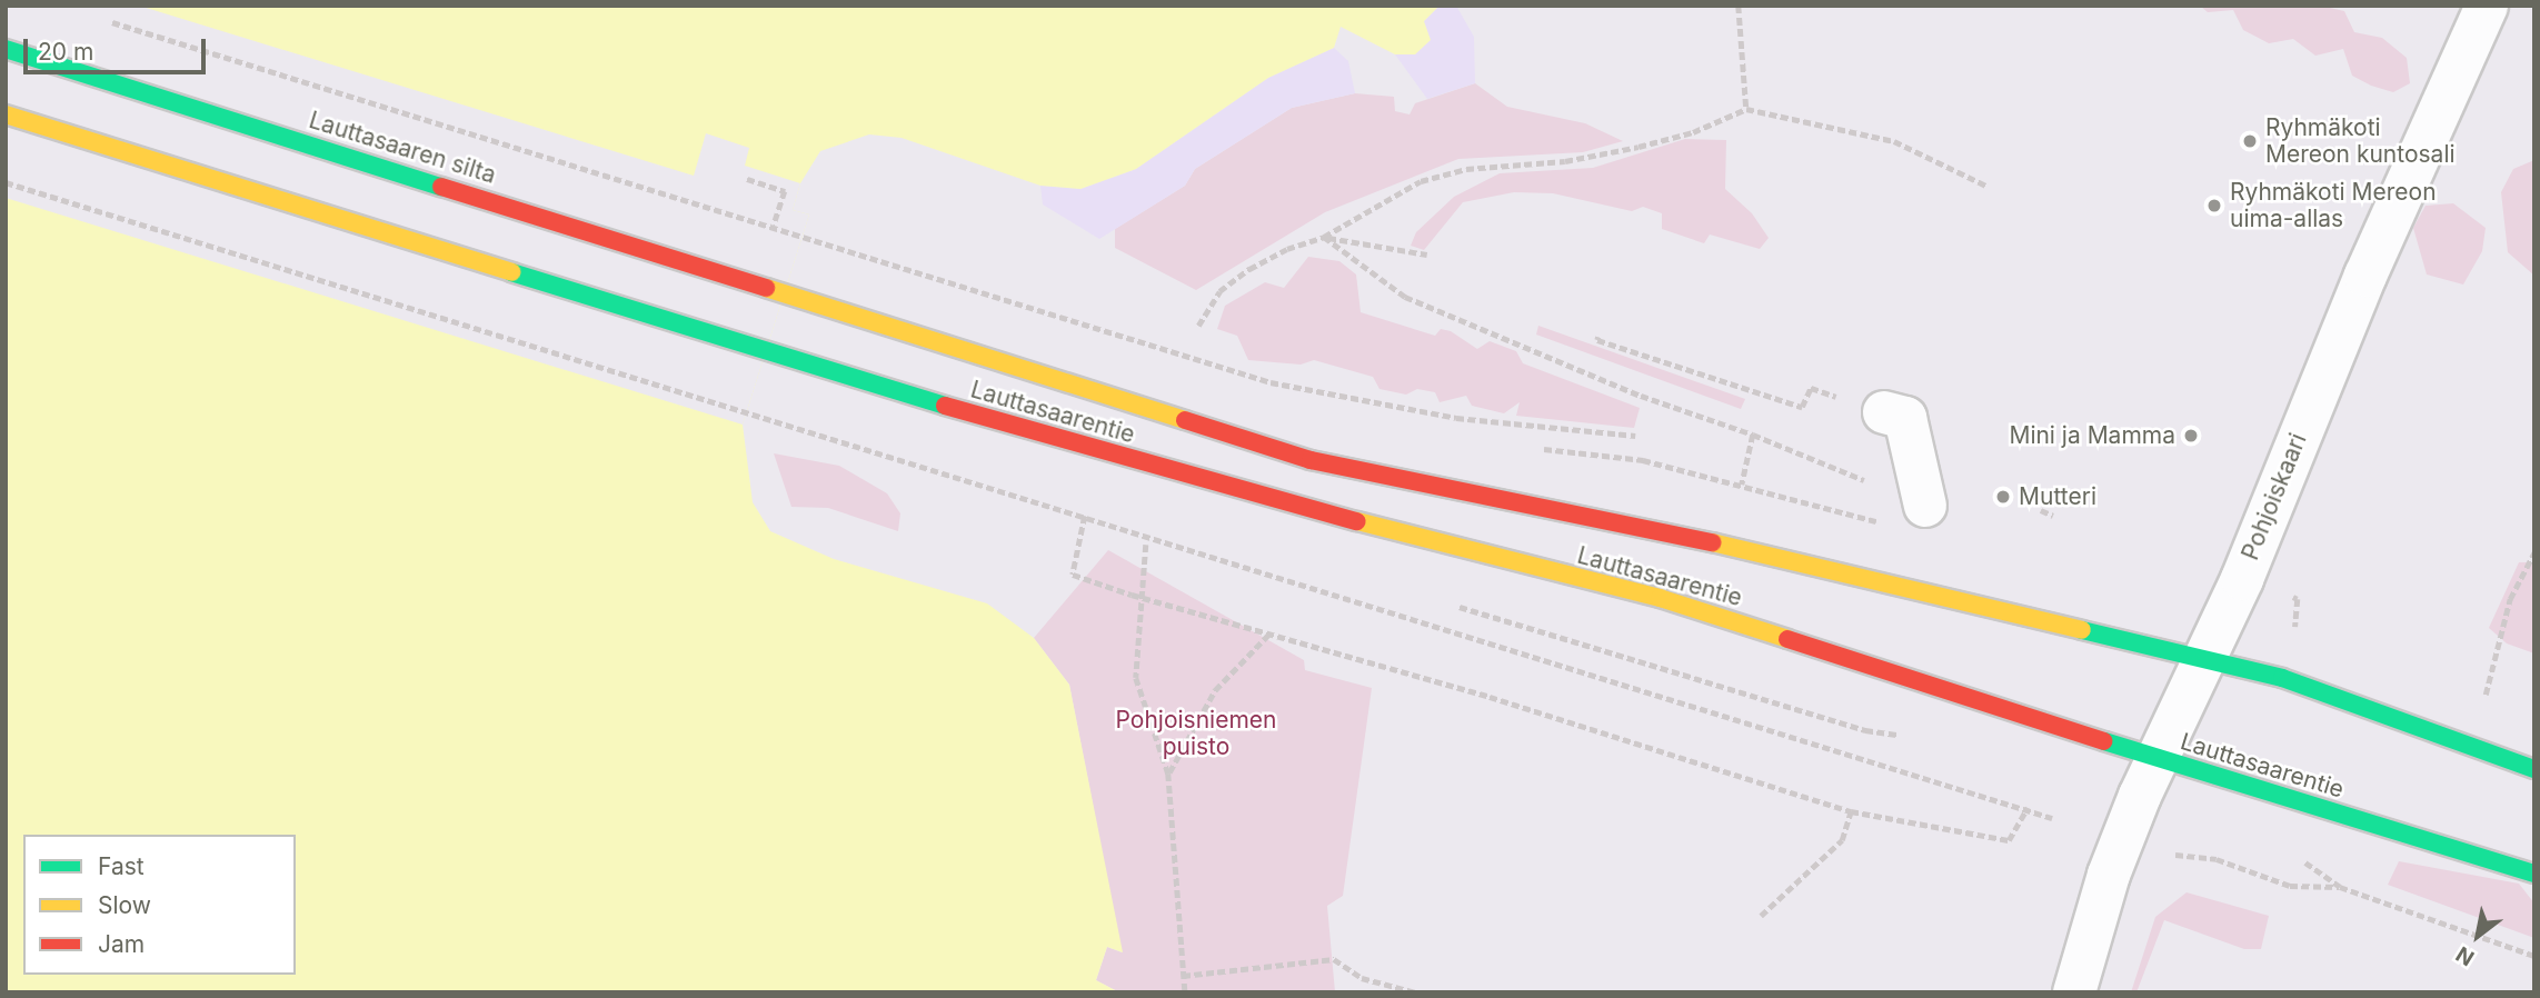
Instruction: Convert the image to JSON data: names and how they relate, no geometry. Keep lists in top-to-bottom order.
{
  "streets": {
    "main road": ["Lauttasaaren silta", "Lauttasaarentie"],
    "street": ["Pohjoiskaari"]
  },
  "crossings": [
    ["Lauttasaaren silta", "Lauttasaarentie"],
    ["Lauttasaarentie", "Pohjoiskaari"]
  ],
  "parks": ["Pohjoisniemen puisto"],
  "places": [
    "Ryhmäkoti Mereon kuntosali",
    "Ryhmäkoti Mereon uima-allas",
    "Mini ja Mamma",
    "Mutteri"
  ],
  "legend": ["Fast", "Slow", "Jam"],
  "scale_bar": "20 m",
  "north": "bottom left"
}
